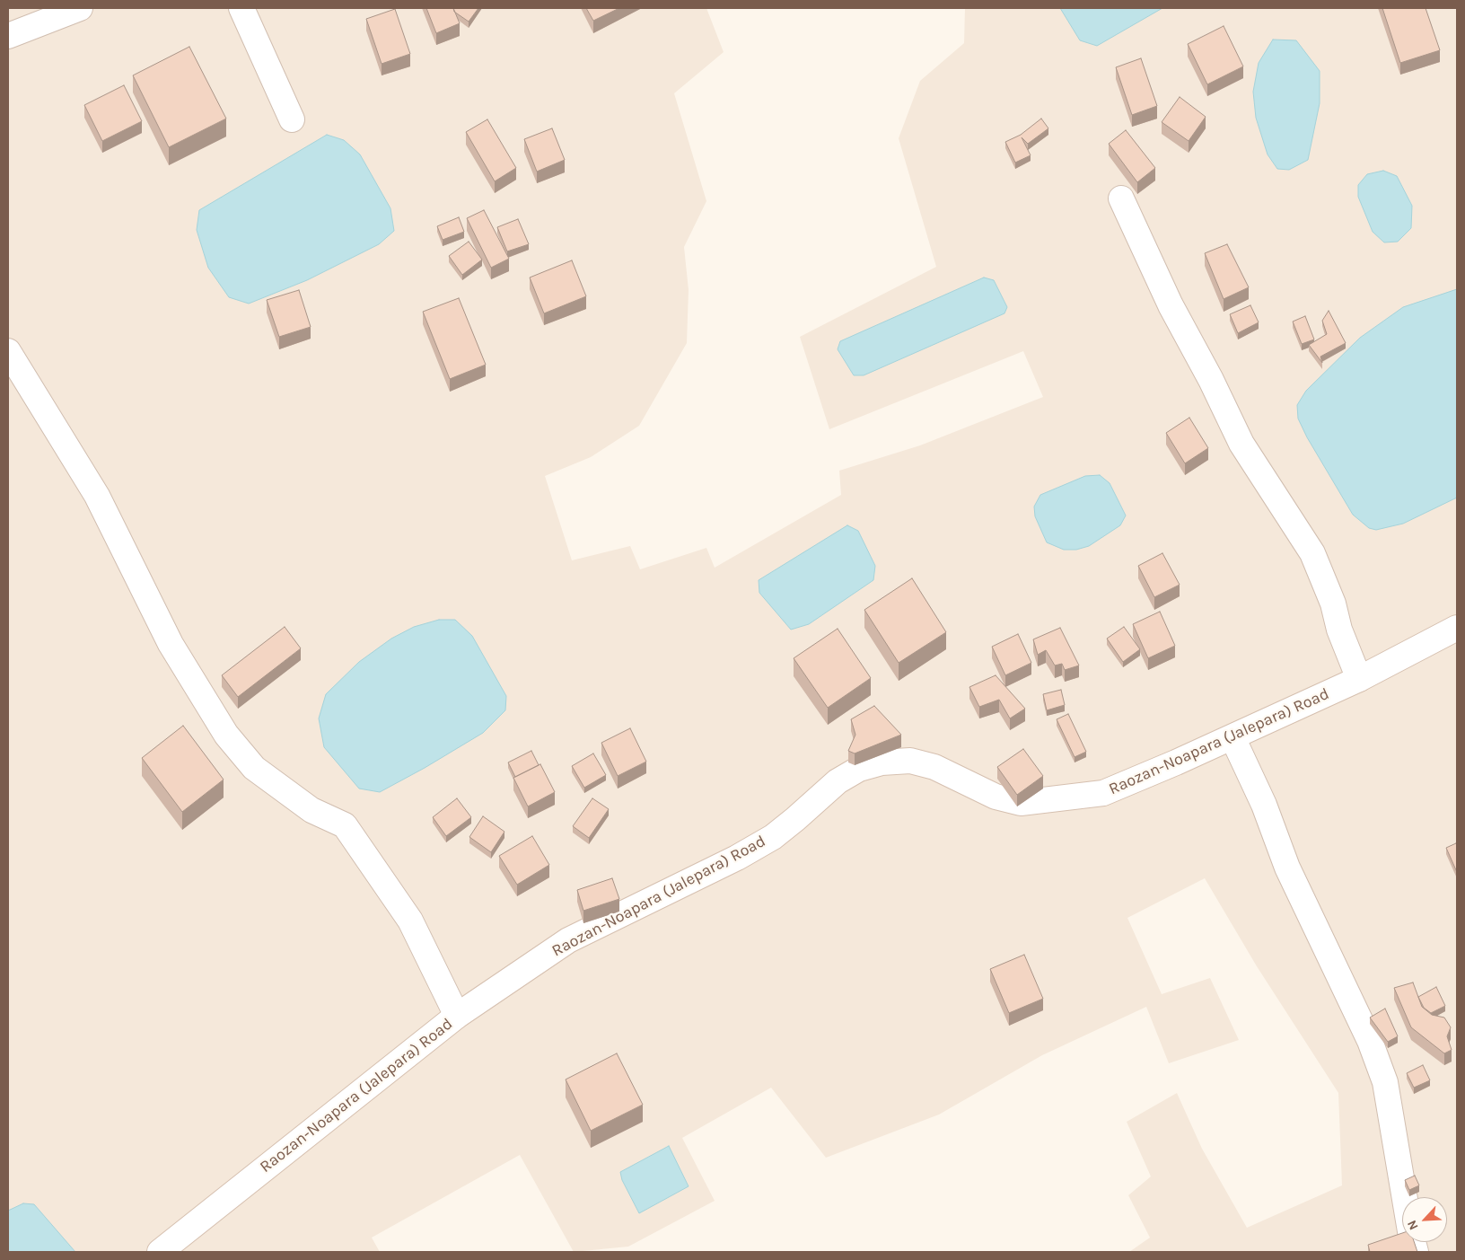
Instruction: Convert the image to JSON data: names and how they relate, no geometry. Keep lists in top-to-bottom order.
{
  "streets": {
    "street": ["Raozan-Noapara (Jalepara) Road"]
  },
  "north": "bottom left"
}
